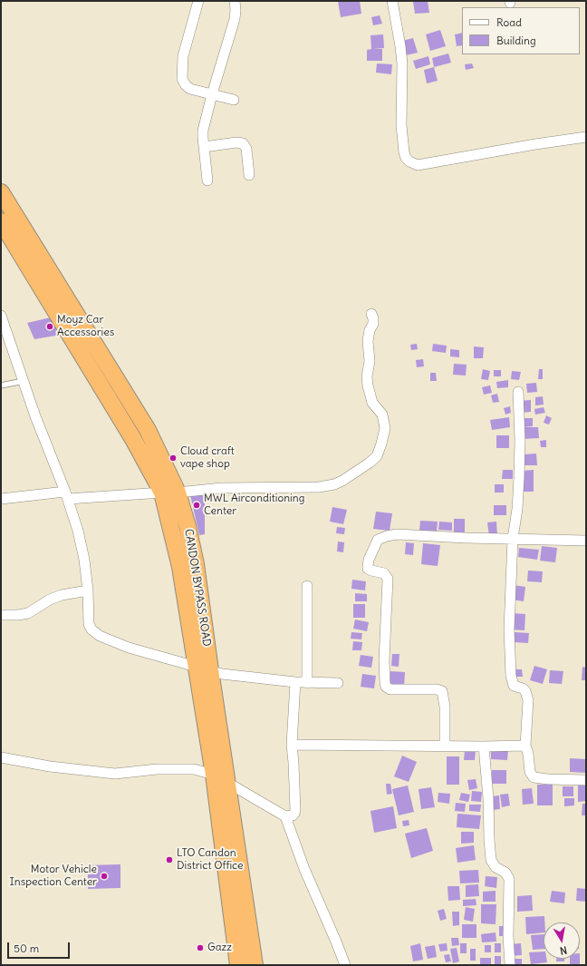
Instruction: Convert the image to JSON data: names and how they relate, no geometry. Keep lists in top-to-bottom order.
{
  "streets": {
    "highway": ["CANDON BYPASS ROAD"]
  },
  "places": [
    "Moyz Car Accessories",
    "Cloud craft vape shop",
    "MWL Airconditioning Center",
    "LTO Candon District Office",
    "Motor Vehicle Inspection Center",
    "Gazz"
  ],
  "legend": ["Road", "Building"],
  "scale_bar": "50 m",
  "north": "bottom"
}
